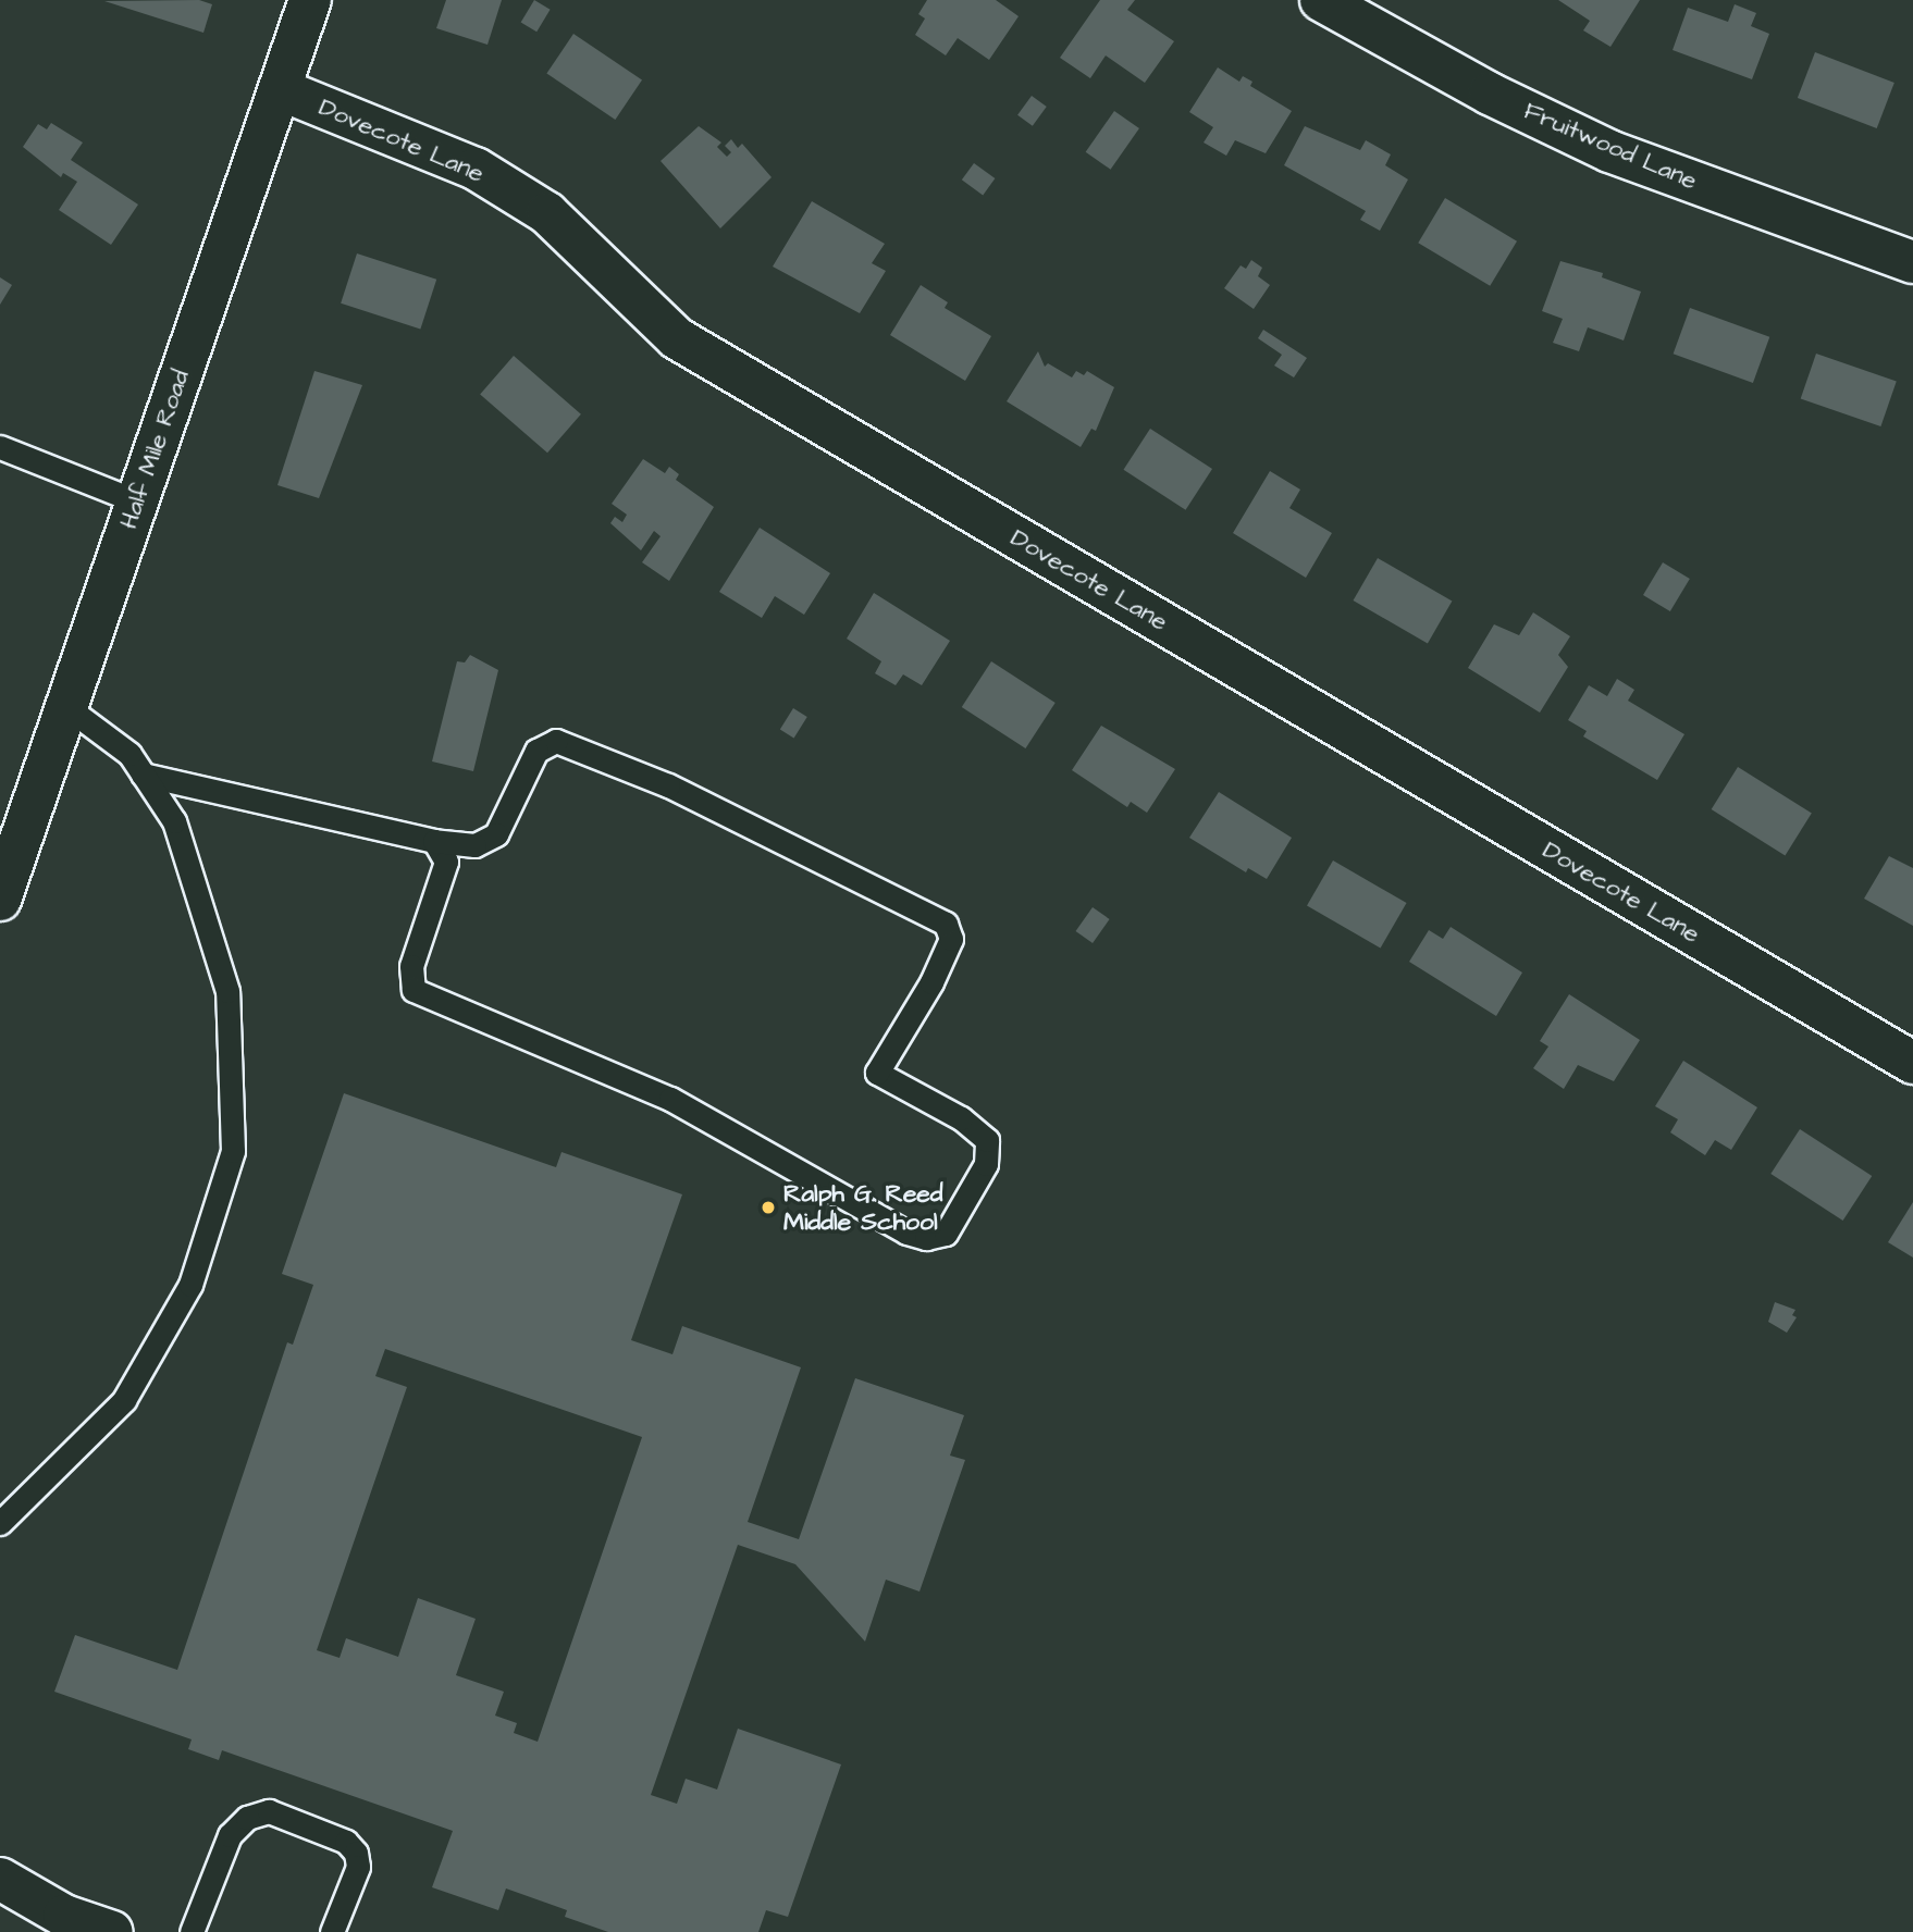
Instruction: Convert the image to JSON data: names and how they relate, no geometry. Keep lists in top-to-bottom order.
{
  "streets": {
    "street": ["Dovecote Lane", "Fruitwood Lane", "Half Mile Road"]
  },
  "crossings": [
    ["Dovecote Lane", "Half Mile Road"]
  ],
  "places": ["Ralph G. Reed Middle School"]
}
